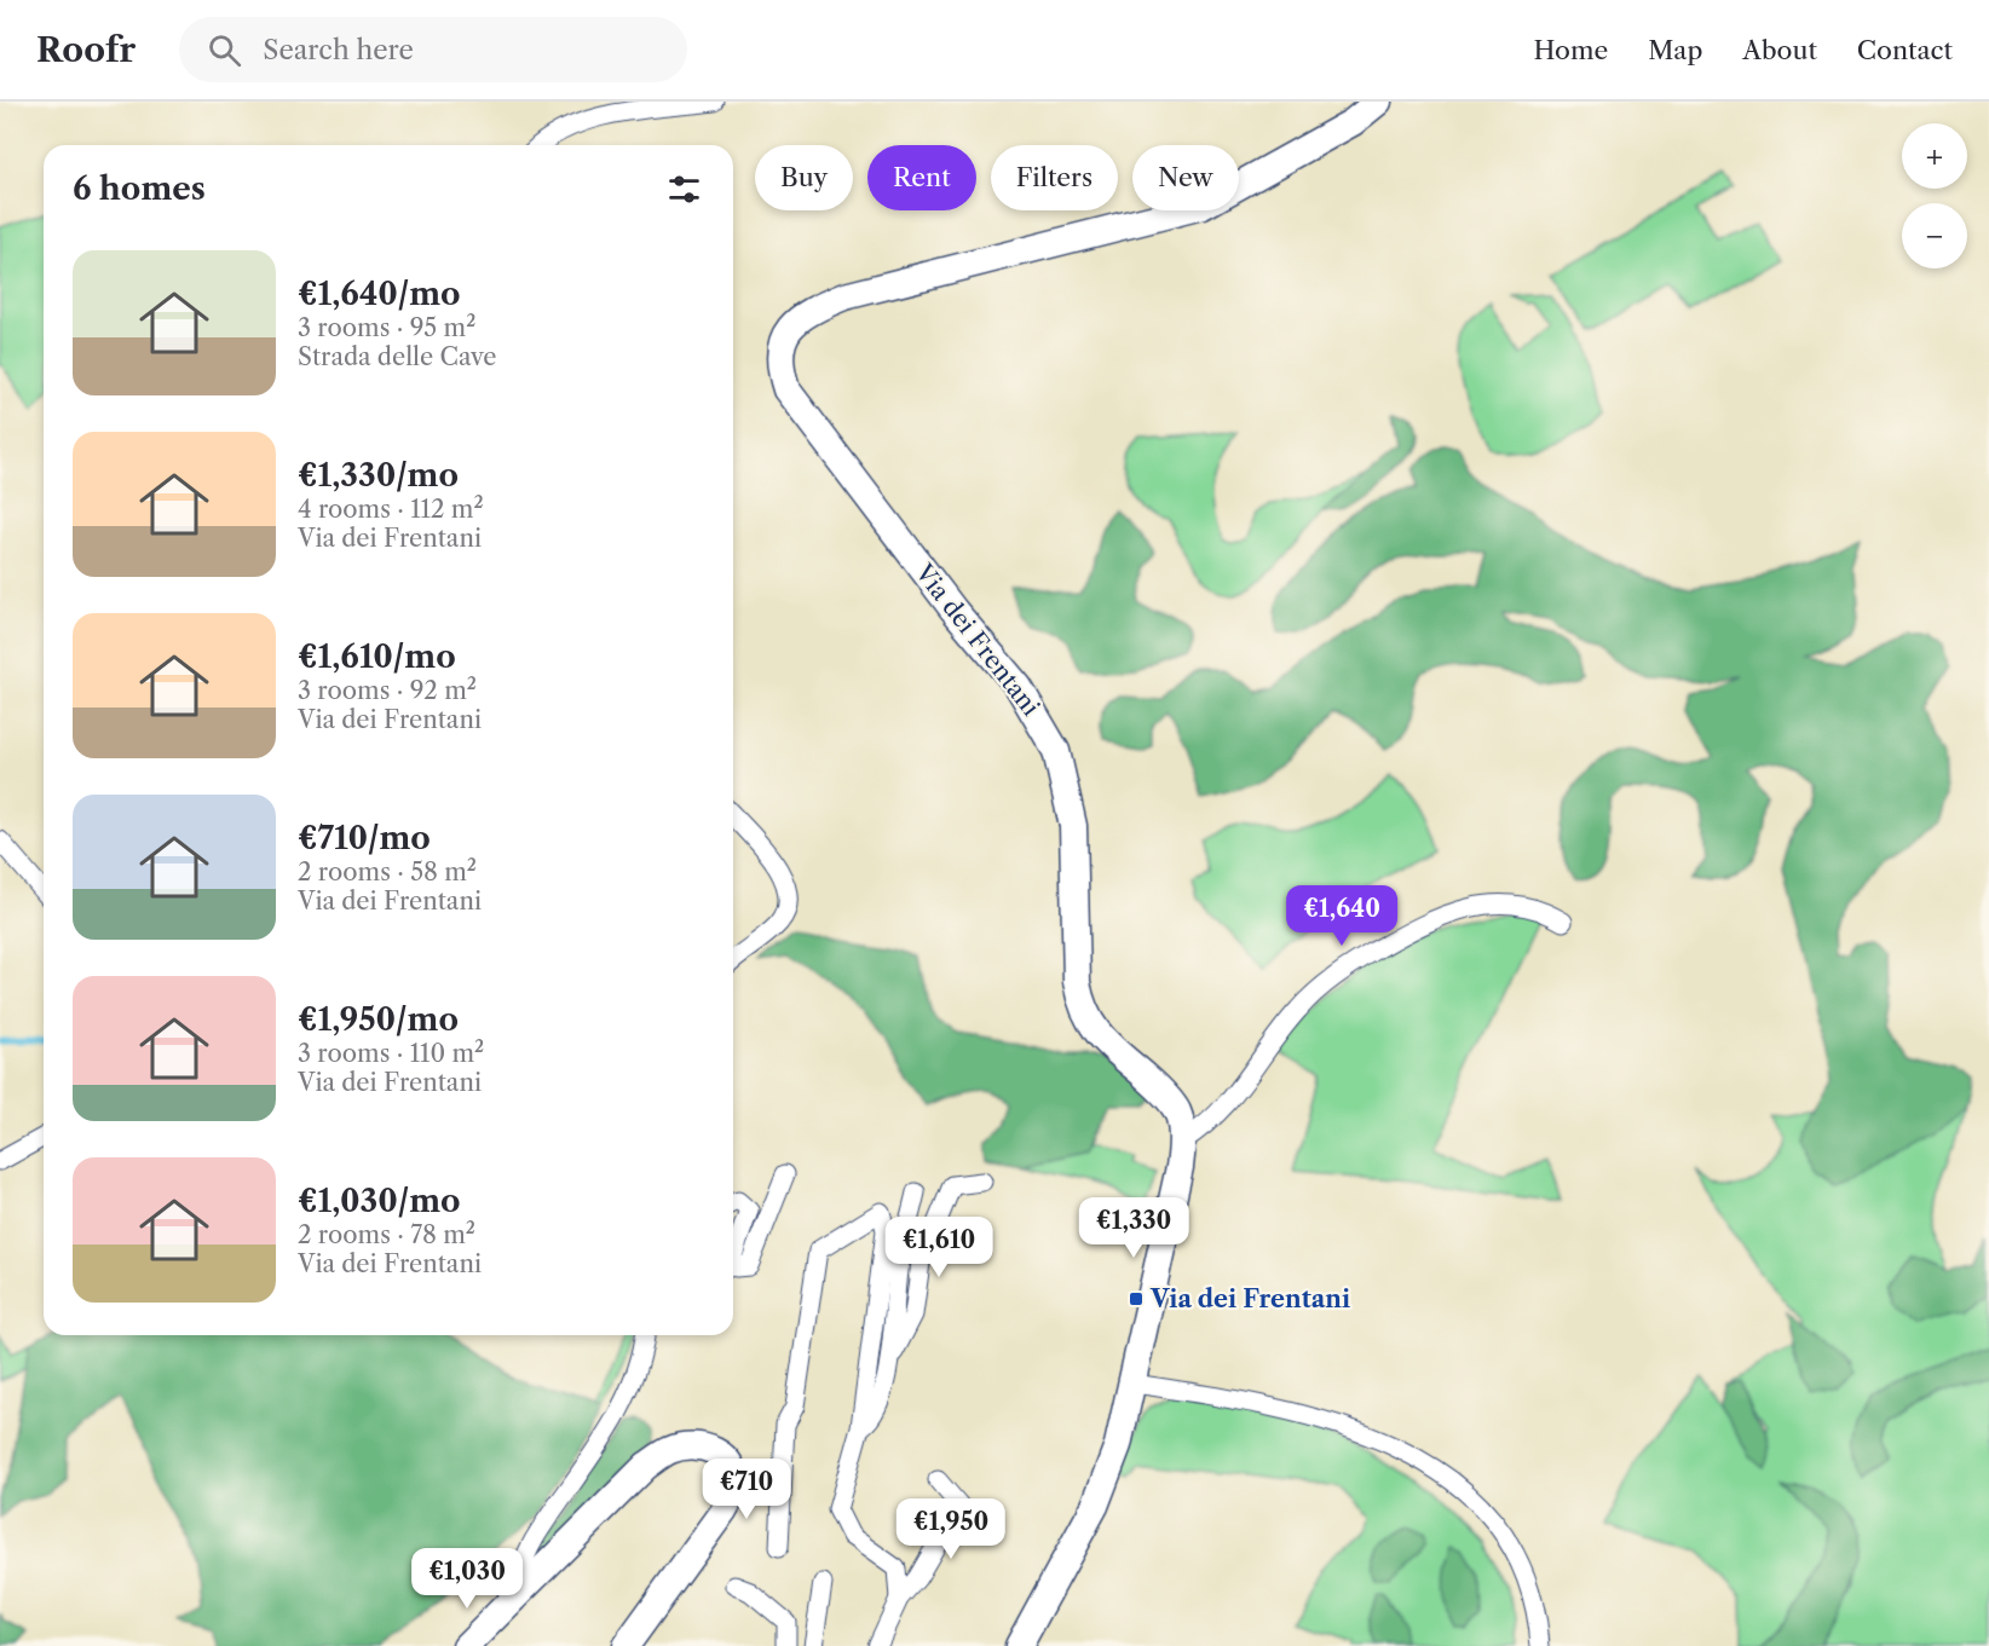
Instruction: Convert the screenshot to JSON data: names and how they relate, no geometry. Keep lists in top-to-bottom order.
{
  "streets": {
    "main road": ["Via dei Frentani"]
  },
  "places": {
    "transit": ["Via dei Frentani"]
  },
  "page": {
    "header": "Roofr",
    "search": "Search here",
    "nav": [
      "Home",
      "Map",
      "About",
      "Contact"
    ],
    "map_buttons": ["+", "−"],
    "chip": [
      "Buy",
      "Rent",
      "Filters",
      "New"
    ],
    "heading": "6 homes",
    "list": [
      {
        "name": "€1,640/mo",
        "note": "3 rooms · 95 m² · Strada delle Cave"
      },
      {
        "name": "€1,330/mo",
        "note": "4 rooms · 112 m² · Via dei Frentani"
      },
      {
        "name": "€1,610/mo",
        "note": "3 rooms · 92 m² · Via dei Frentani"
      },
      {
        "name": "€710/mo",
        "note": "2 rooms · 58 m² · Via dei Frentani"
      },
      {
        "name": "€1,950/mo",
        "note": "3 rooms · 110 m² · Via dei Frentani"
      },
      {
        "name": "€1,030/mo",
        "note": "2 rooms · 78 m² · Via dei Frentani"
      }
    ],
    "price": [
      "€1,640",
      "€1,330",
      "€1,610",
      "€710",
      "€1,950",
      "€1,030"
    ]
  }
}
